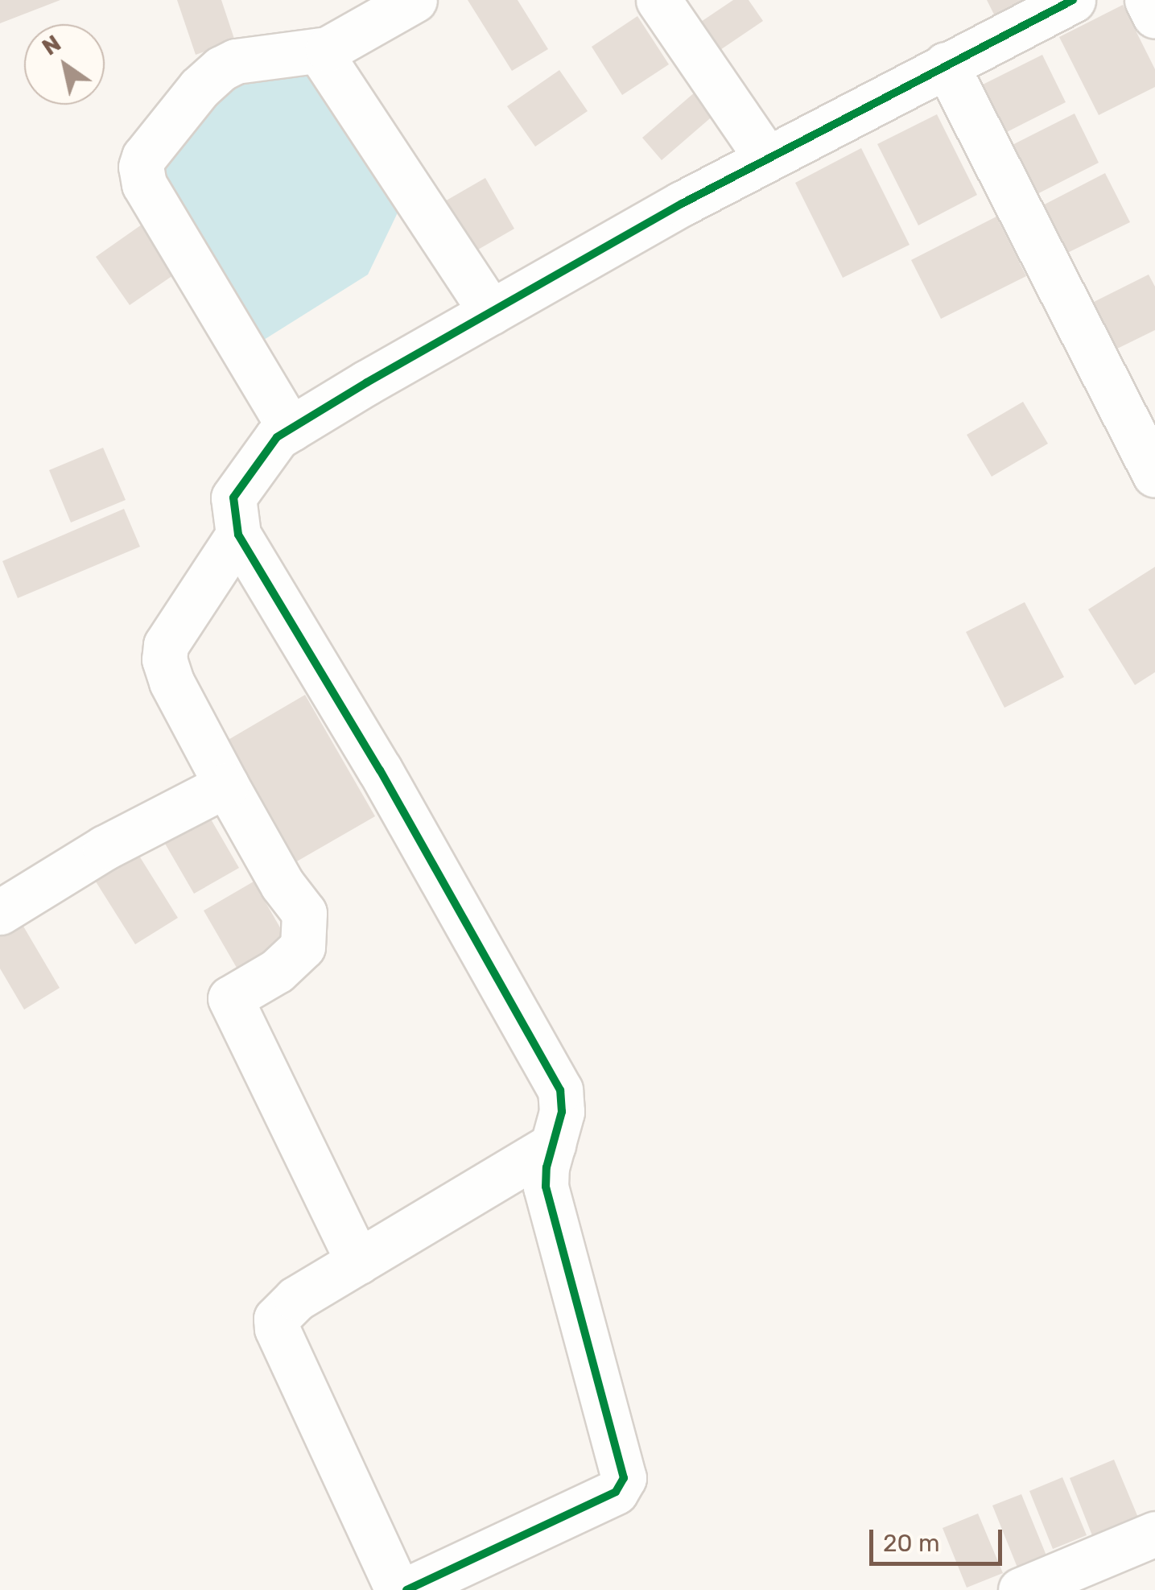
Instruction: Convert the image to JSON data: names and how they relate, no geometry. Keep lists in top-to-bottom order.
{
  "scale_bar": "20 m",
  "north": "top left"
}
